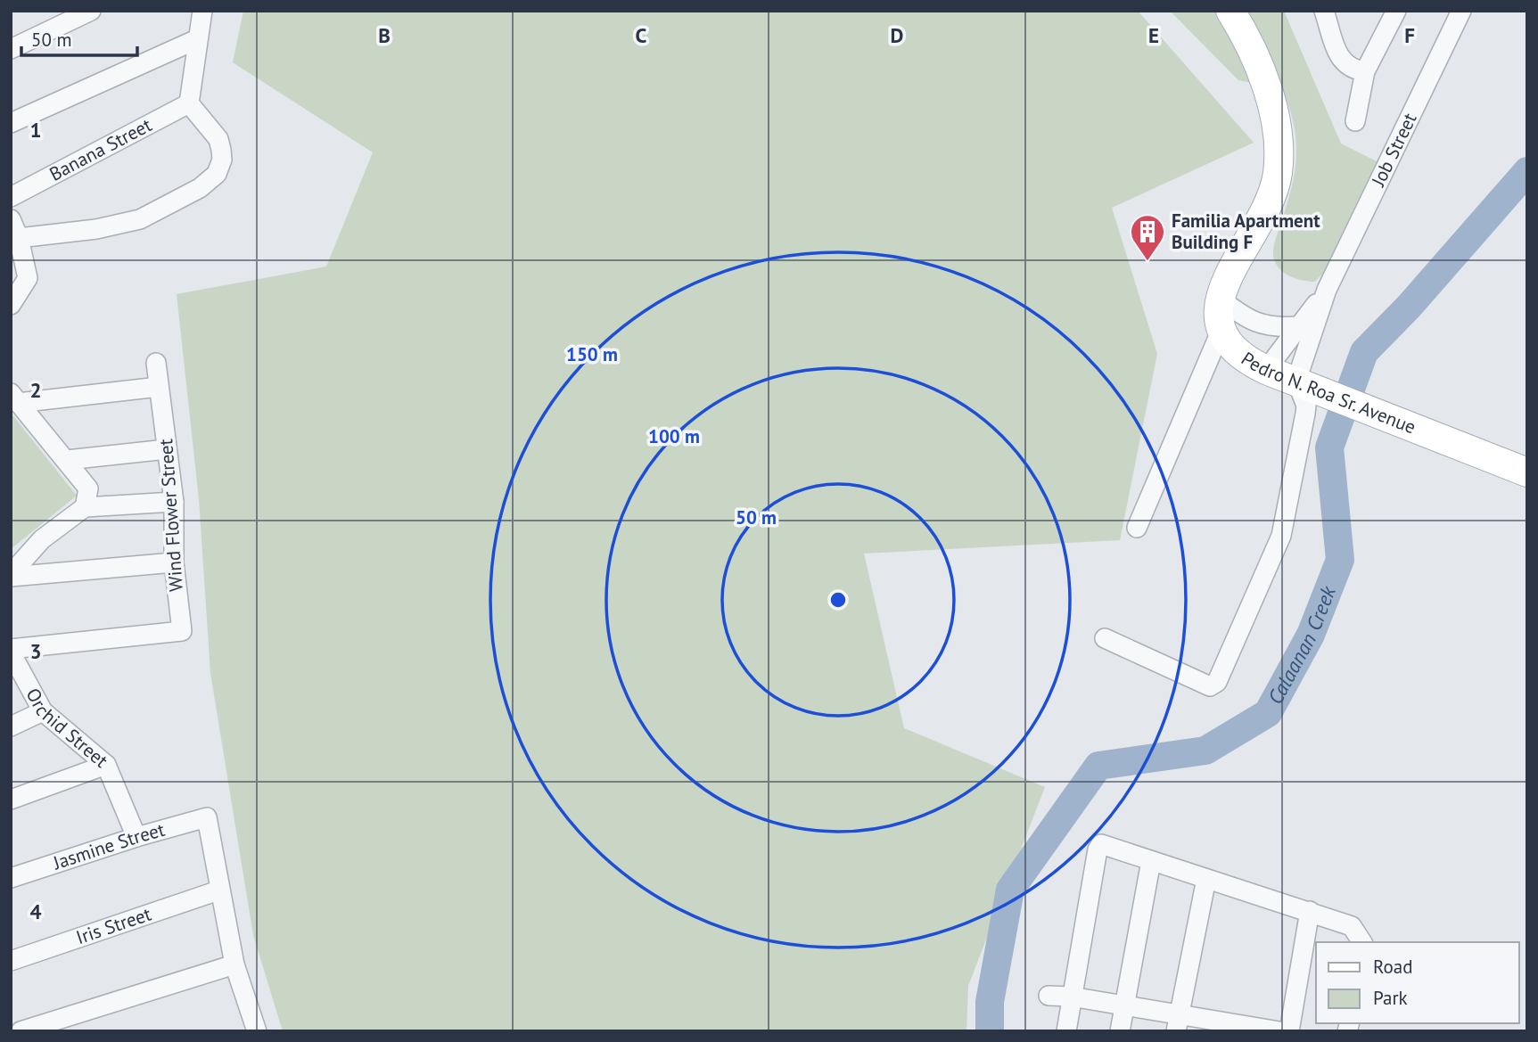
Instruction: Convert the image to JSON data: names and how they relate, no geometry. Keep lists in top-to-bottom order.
{
  "streets": {
    "main road": ["Pedro N. Roa Sr. Avenue"],
    "street": [
      "Banana Street",
      "Job Street",
      "Wind Flower Street",
      "Orchid Street",
      "Jasmine Street",
      "Iris Street"
    ]
  },
  "crossings": [
    ["Job Street", "Pedro N. Roa Sr. Avenue"],
    ["Wind Flower Street", "Orchid Street"],
    ["Orchid Street", "Jasmine Street"],
    ["Jasmine Street", "Iris Street"]
  ],
  "water": ["Calaanan Creek"],
  "places": {
    "building": ["Familia Apartment Building F"]
  },
  "legend": ["Road", "Park"],
  "scale_bar": "50 m",
  "grid": {
    "columns": [
      "B",
      "C",
      "D",
      "E",
      "F"
    ],
    "rows": [
      "1",
      "2",
      "3",
      "4"
    ]
  },
  "rings": ["150 m", "100 m", "50 m"]
}
